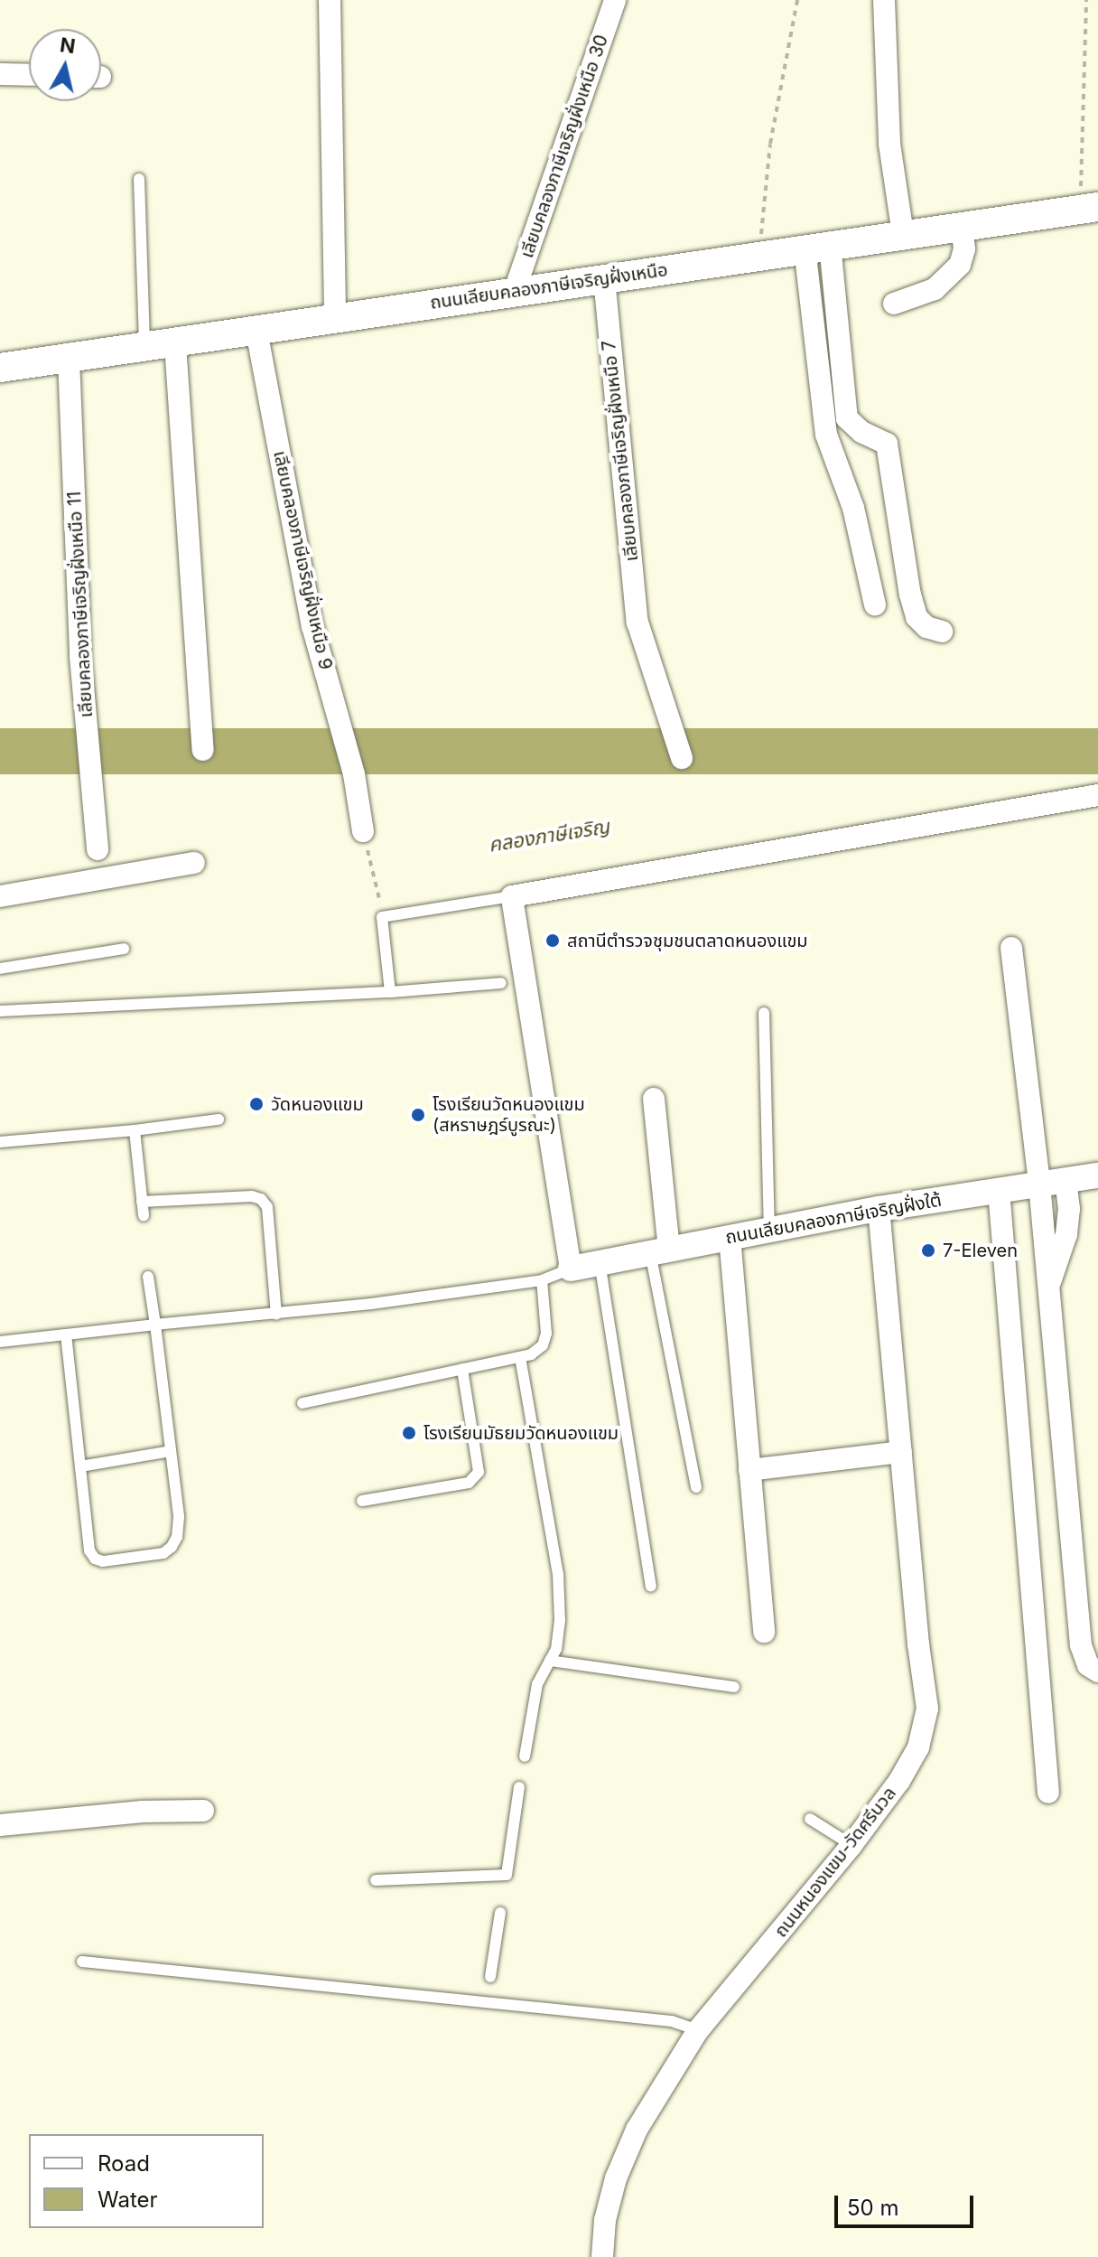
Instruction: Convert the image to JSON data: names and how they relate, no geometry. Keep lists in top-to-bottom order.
{
  "streets": {
    "main road": ["ถนนเลียบคลองภาษีเจริญฝั่งเหนือ"],
    "street": [
      "เลียบคลองภาษีเจริญฝั่งเหนือ 30",
      "เลียบคลองภาษีเจริญฝั่งเหนือ 7",
      "เลียบคลองภาษีเจริญฝั่งเหนือ 9",
      "เลียบคลองภาษีเจริญฝั่งเหนือ 11",
      "ถนนเลียบคลองภาษีเจริญฝั่งใต้",
      "ถนนหนองแขม-วัดศรีนวล"
    ]
  },
  "crossings": [
    ["เลียบคลองภาษีเจริญฝั่งเหนือ 30", "ถนนเลียบคลองภาษีเจริญฝั่งเหนือ"],
    ["ถนนเลียบคลองภาษีเจริญฝั่งเหนือ", "เลียบคลองภาษีเจริญฝั่งเหนือ 7"],
    ["ถนนเลียบคลองภาษีเจริญฝั่งเหนือ", "เลียบคลองภาษีเจริญฝั่งเหนือ 9"],
    ["ถนนเลียบคลองภาษีเจริญฝั่งเหนือ", "เลียบคลองภาษีเจริญฝั่งเหนือ 11"],
    ["ถนนเลียบคลองภาษีเจริญฝั่งใต้", "ถนนหนองแขม-วัดศรีนวล"]
  ],
  "water": ["คลองภาษีเจริญ"],
  "places": [
    "สถานีตำรวจชุมชนตลาดหนองแขม",
    "วัดหนองแขม",
    "โรงเรียนวัดหนองแขม (สหราษฎร์บูรณะ)",
    "7-Eleven",
    "โรงเรียนมัธยมวัดหนองแขม"
  ],
  "legend": ["Road", "Water"],
  "scale_bar": "50 m",
  "north": "top"
}
